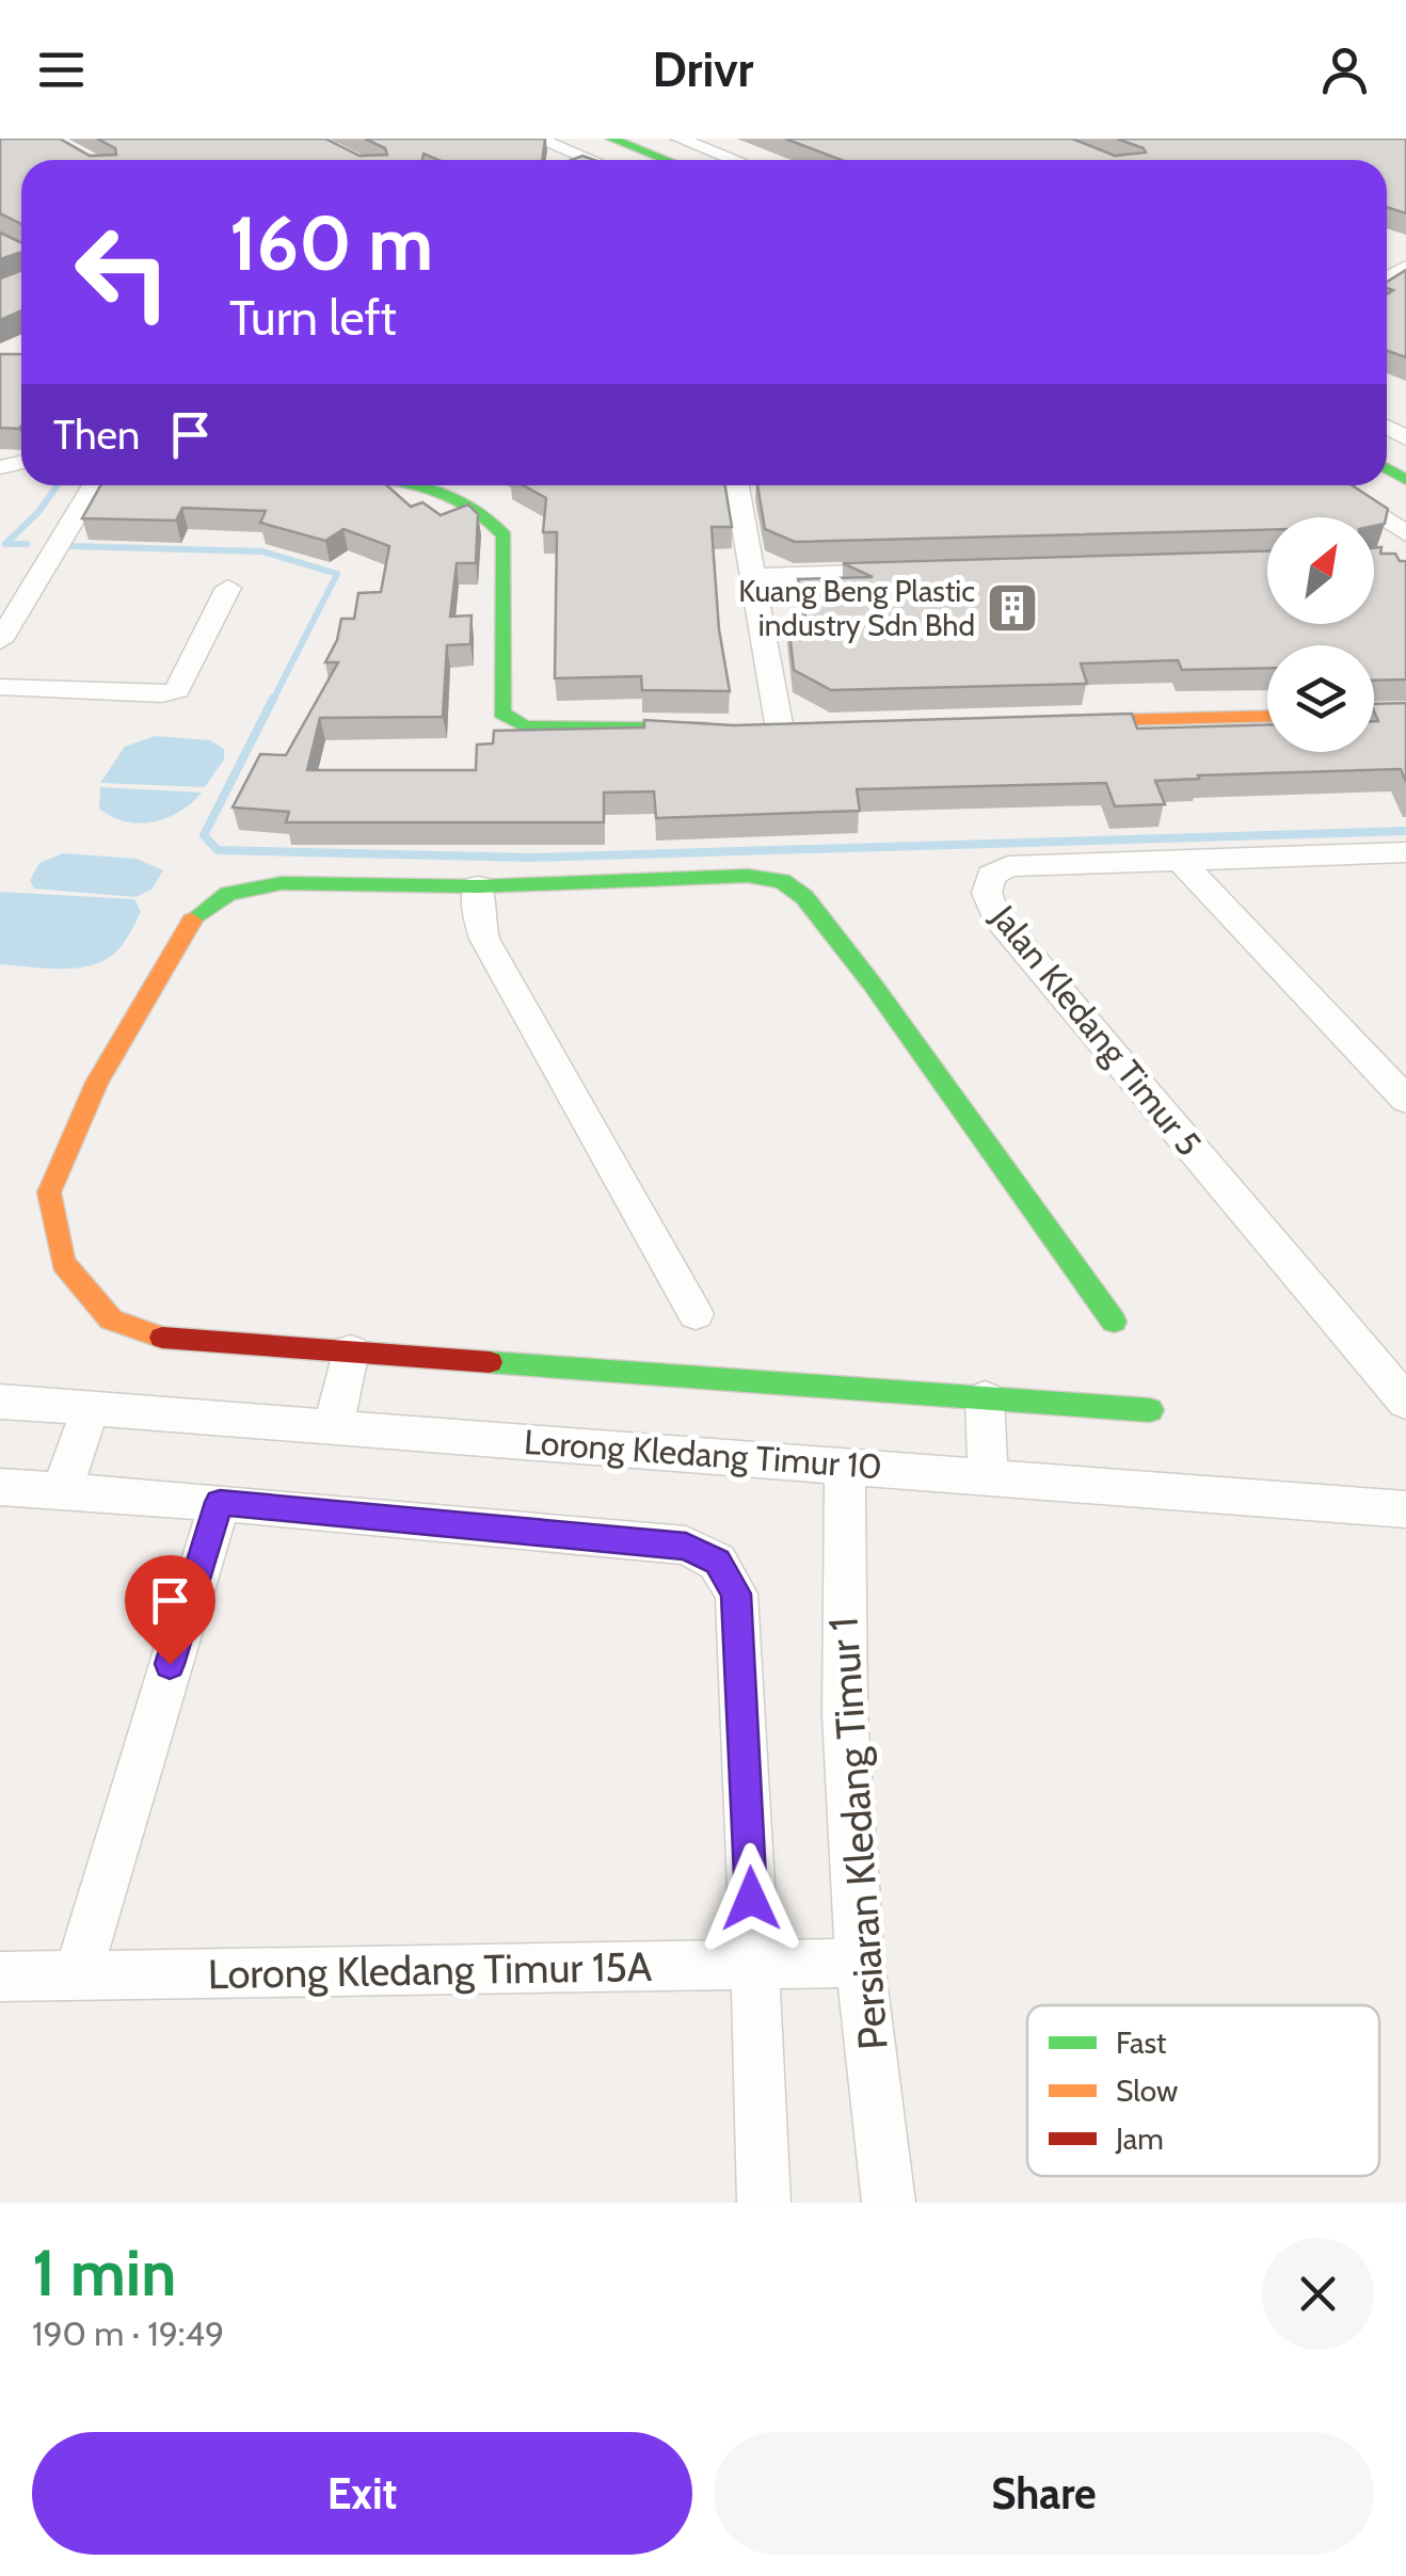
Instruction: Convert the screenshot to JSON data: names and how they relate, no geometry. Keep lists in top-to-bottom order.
{
  "streets": {
    "street": [
      "Jalan Kledang Timur 5",
      "Lorong Kledang Timur 10",
      "Persiaran Kledang Timur 1",
      "Lorong Kledang Timur 15A"
    ]
  },
  "crossings": [
    ["Lorong Kledang Timur 10", "Persiaran Kledang Timur 1"],
    ["Persiaran Kledang Timur 1", "Lorong Kledang Timur 15A"]
  ],
  "places": {
    "building": ["Kuang Beng Plastic industry Sdn Bhd"]
  },
  "legend": ["Fast", "Slow", "Jam"],
  "north": "top right",
  "page": {
    "header": "Drivr",
    "turn": ["160 m", "Turn left"],
    "then": "Then",
    "heading": ["1 min", "190 m · 19:49"],
    "buttons": ["Exit", "Share"]
  }
}
